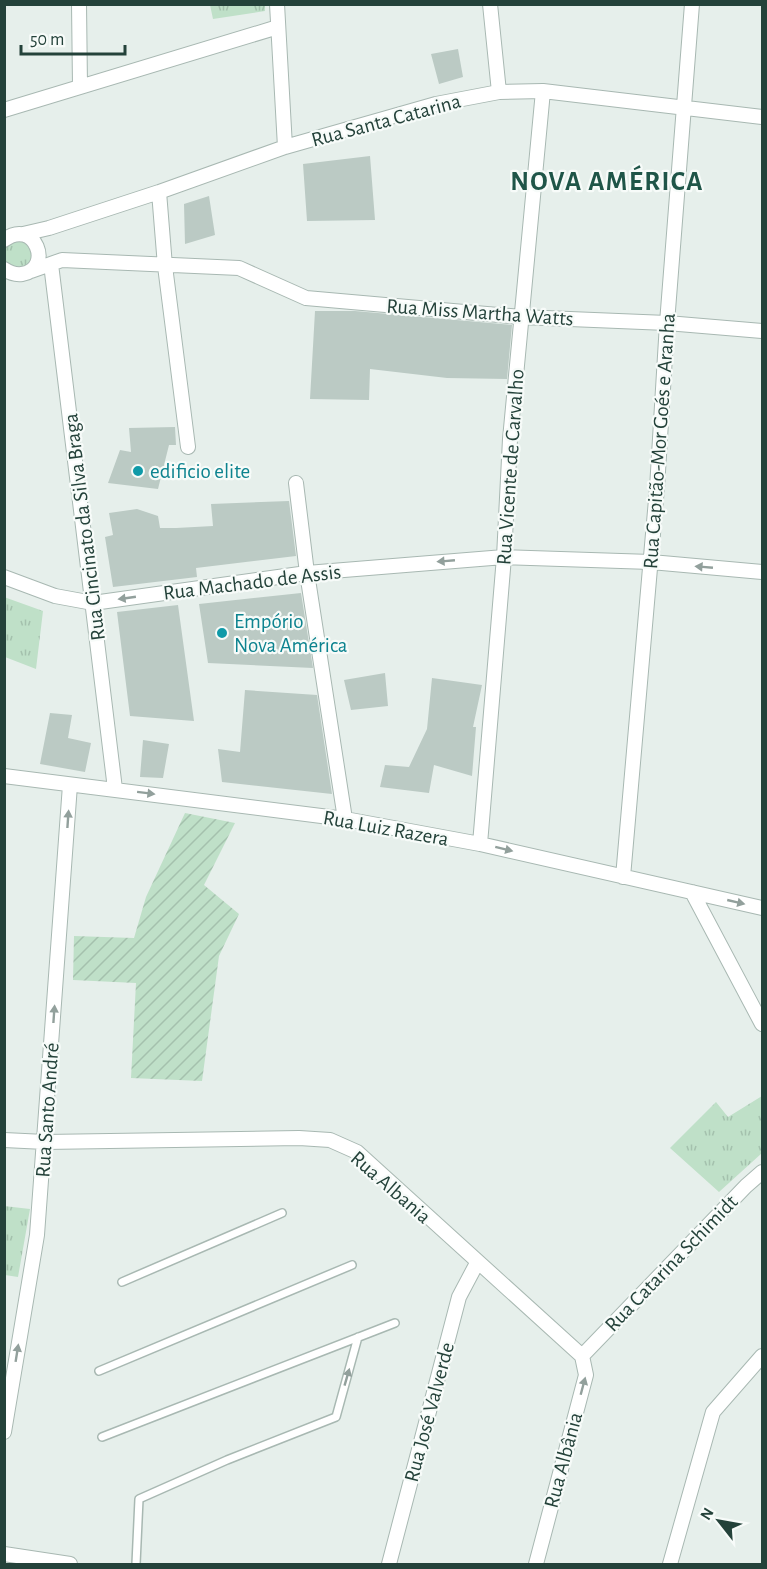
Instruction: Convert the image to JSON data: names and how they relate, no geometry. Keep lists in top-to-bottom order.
{
  "streets": {
    "street": [
      "Rua Santa Catarina",
      "Rua Miss Martha Watts",
      "Rua Capitão-Mor Goés e Aranha",
      "Rua Vicente de Carvalho",
      "Rua Cincinato da Silva Braga",
      "Rua Machado de Assis",
      "Rua Luiz Razera",
      "Rua Santo André",
      "Rua Albania",
      "Rua Catarina Schimidt",
      "Rua José Valverde",
      "Rua Albânia"
    ]
  },
  "crossings": [
    ["Rua Santa Catarina", "Rua Capitão-Mor Goés e Aranha"],
    ["Rua Santa Catarina", "Rua Vicente de Carvalho"],
    ["Rua Miss Martha Watts", "Rua Capitão-Mor Goés e Aranha"],
    ["Rua Miss Martha Watts", "Rua Vicente de Carvalho"],
    ["Rua Miss Martha Watts", "Rua Cincinato da Silva Braga"],
    ["Rua Capitão-Mor Goés e Aranha", "Rua Machado de Assis"],
    ["Rua Capitão-Mor Goés e Aranha", "Rua Luiz Razera"],
    ["Rua Vicente de Carvalho", "Rua Machado de Assis"],
    ["Rua Vicente de Carvalho", "Rua Luiz Razera"],
    ["Rua Cincinato da Silva Braga", "Rua Machado de Assis"],
    ["Rua Cincinato da Silva Braga", "Rua Luiz Razera"],
    ["Rua Luiz Razera", "Rua Santo André"],
    ["Rua Santo André", "Rua Albania"],
    ["Rua Albania", "Rua Catarina Schimidt"],
    ["Rua Albania", "Rua José Valverde"],
    ["Rua Albania", "Rua Albânia"],
    ["Rua Catarina Schimidt", "Rua Albânia"]
  ],
  "one_way": [
    "Rua Machado de Assis",
    "Rua Luiz Razera",
    "Rua Santo André",
    "Rua Albânia"
  ],
  "districts": ["NOVA AMÉRICA"],
  "places": ["edificio elite", "Empório Nova América"],
  "scale_bar": "50 m",
  "north": "top left"
}
